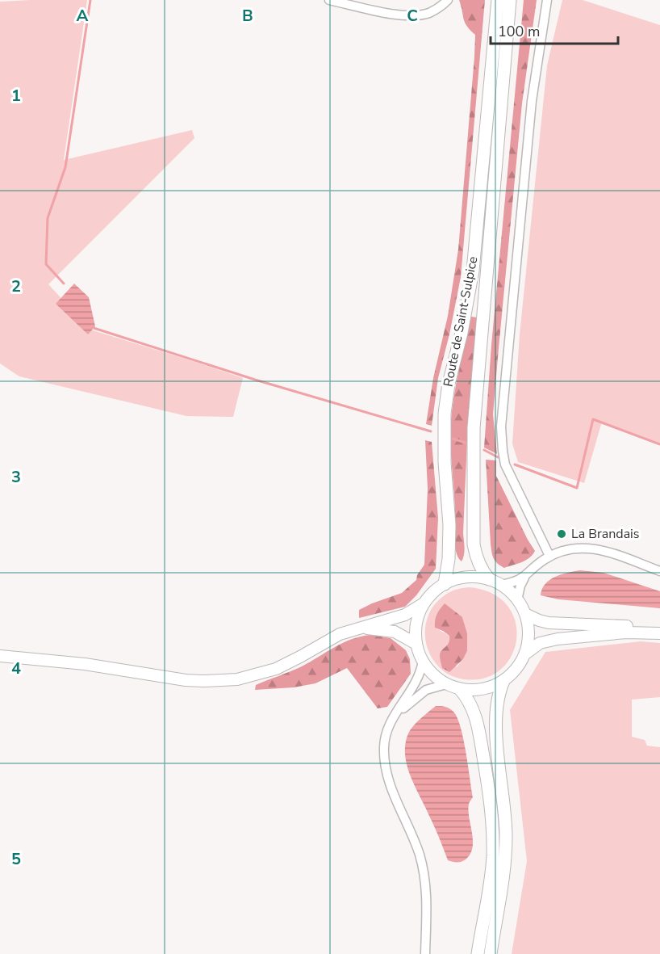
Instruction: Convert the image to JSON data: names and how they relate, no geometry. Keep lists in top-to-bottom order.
{
  "streets": {
    "highway": ["Route de Saint-Sulpice"]
  },
  "places": ["La Brandais"],
  "scale_bar": "100 m",
  "grid": {
    "columns": ["A", "B", "C"],
    "rows": [
      "1",
      "2",
      "3",
      "4",
      "5"
    ]
  }
}
